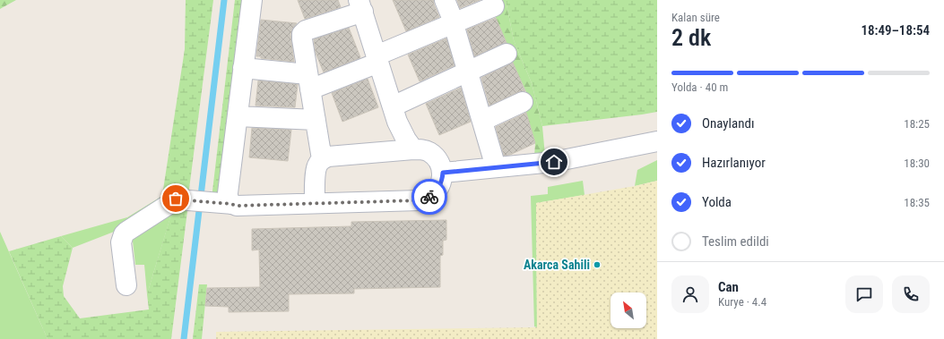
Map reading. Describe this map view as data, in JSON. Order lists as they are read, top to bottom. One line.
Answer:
{"places":["Akarca Sahili"],"north":"top left","page":{"heading":["2 dk","Kalan süre","18:49–18:54"],"panel":["Can","Kurye · 4.4"],"bar":"Yolda · 40 m","list":[["Onaylandı","18:25"],["Hazırlanıyor","18:30"],["Yolda","18:35"],"Teslim edildi"]}}
